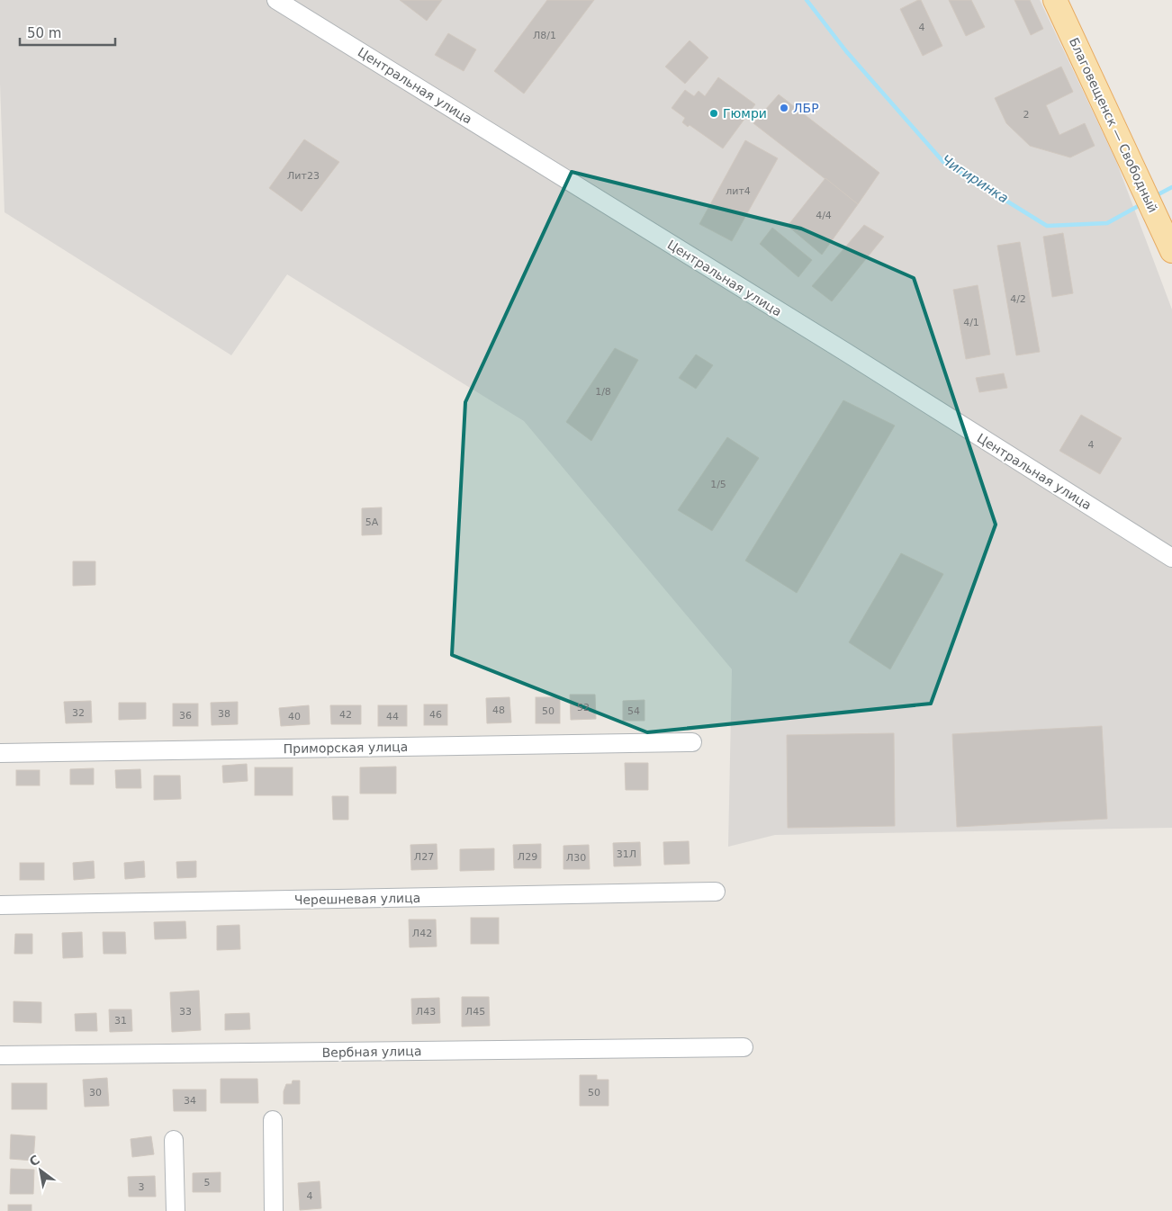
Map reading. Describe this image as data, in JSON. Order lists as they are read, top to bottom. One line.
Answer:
{"streets":{"main road":["Благовещенск — Свободный"],"street":["Центральная улица","Приморская улица","Черешневая улица","Вербная улица"]},"water":["Чигиринка"],"places":["ЛБР","Гюмри"],"house_numbers":["4","Л8/1","2","Лит23","лит4","4/4","4/2","4/1","1/8","4","1/5","5А","52","48","50","54","32","38","42","46","36","40","44","31Л","Л27","Л29","Л30","Л42","33","Л43","Л45","31","30","50","34","5","3","4"],"scale_bar":"50 m","north":"top left"}
